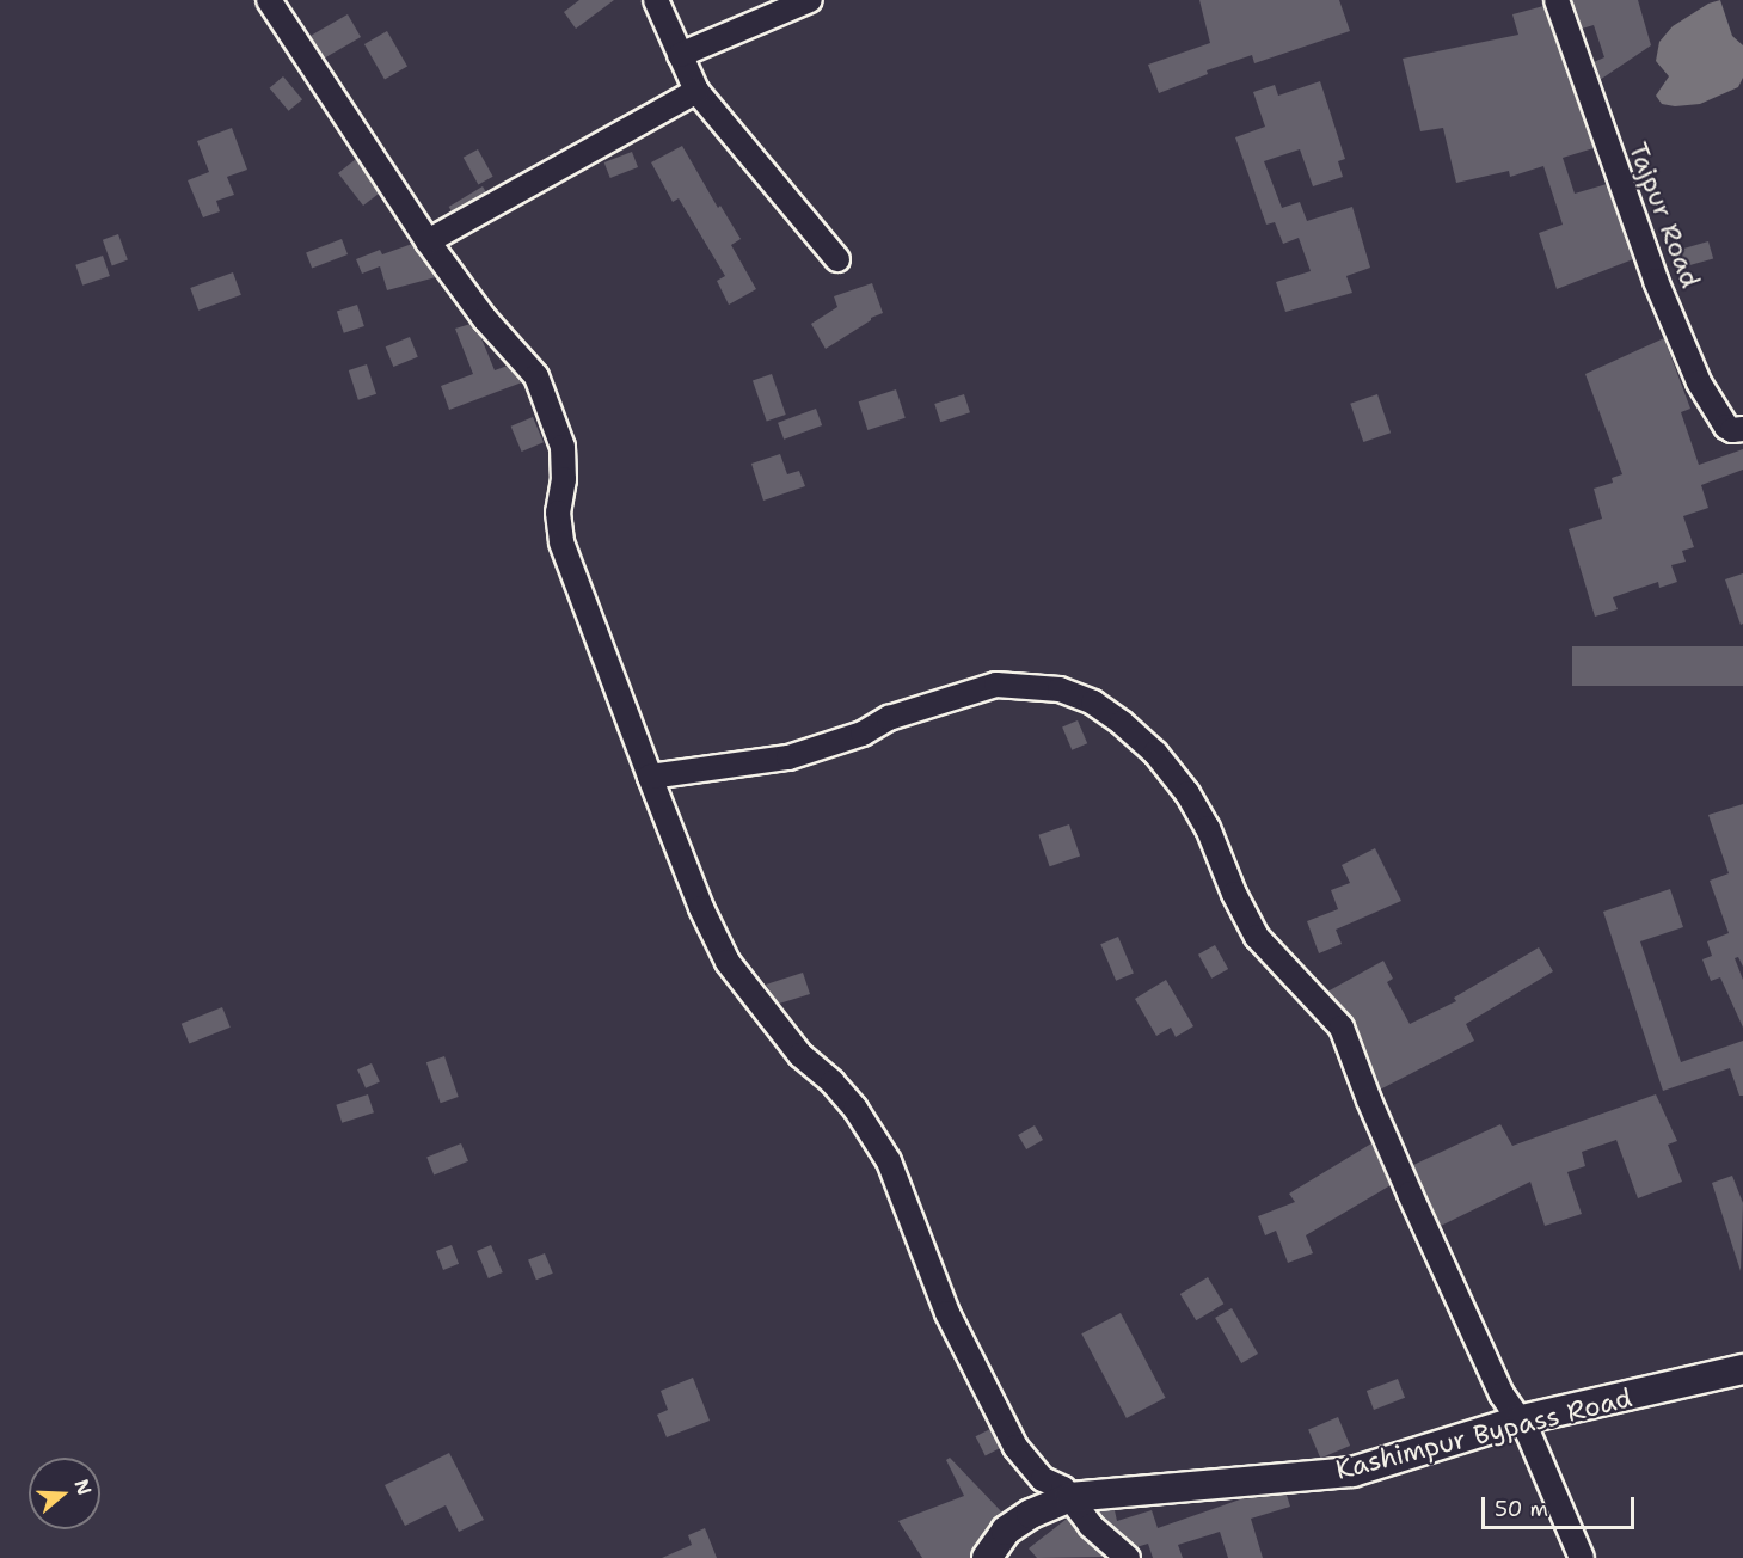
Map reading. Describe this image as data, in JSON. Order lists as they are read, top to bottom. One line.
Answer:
{"streets":{"main road":["Kashimpur Bypass Road"],"street":["Tajpur Road"]},"scale_bar":"50 m","north":"right"}
